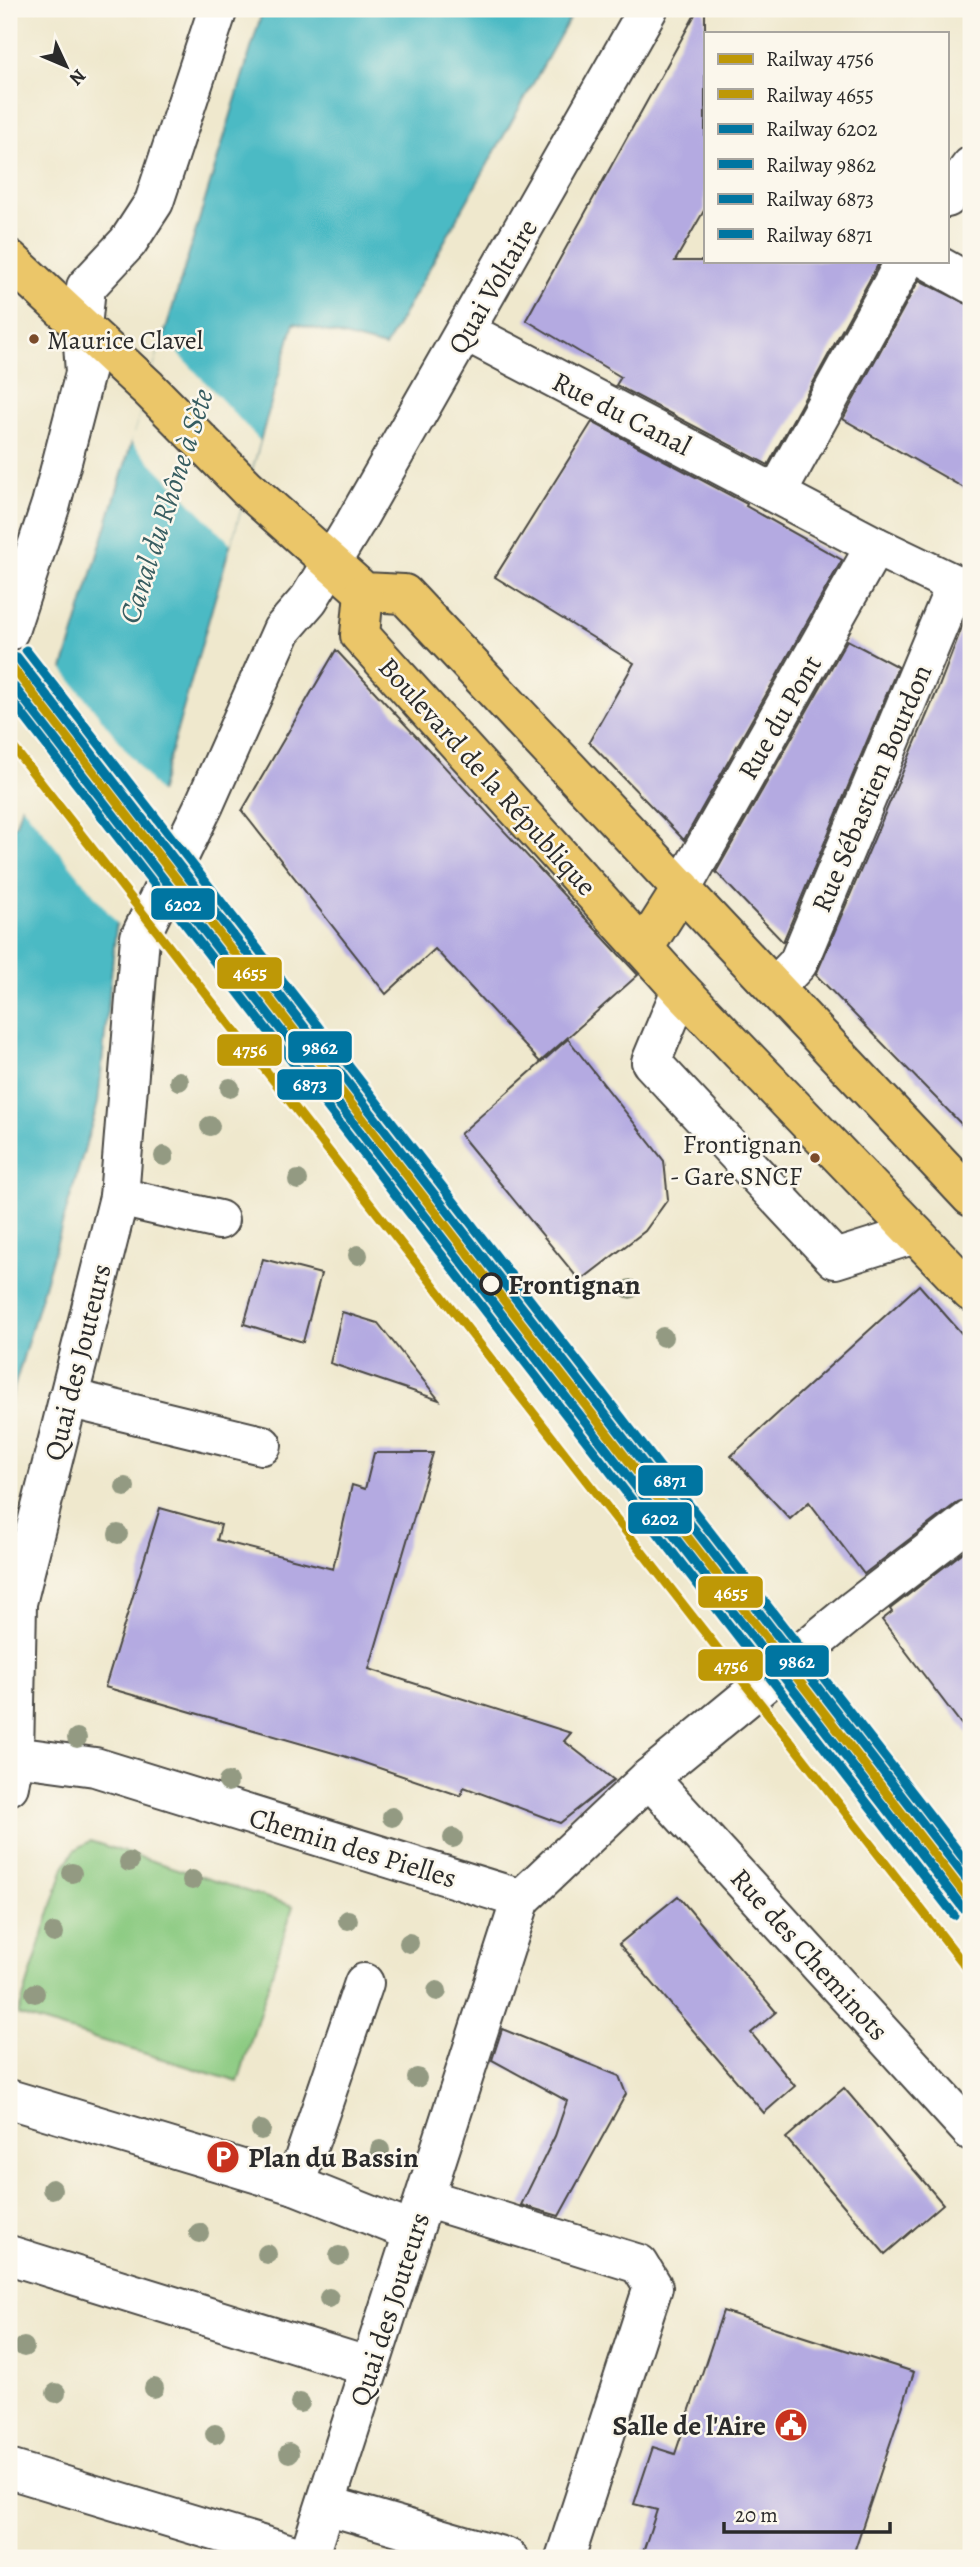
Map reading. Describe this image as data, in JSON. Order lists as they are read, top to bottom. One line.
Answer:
{"streets":{"main road":["Boulevard de la République"],"street":["Quai Voltaire","Rue du Canal","Rue du Pont","Rue Sébastien Bourdon","Quai des Jouteurs","Chemin des Pielles","Rue des Cheminots"]},"crossings":[["Quai Voltaire","Rue du Canal"],["Quai Voltaire","Quai des Jouteurs"],["Rue du Canal","Rue du Pont"],["Rue du Canal","Rue Sébastien Bourdon"],["Quai des Jouteurs","Chemin des Pielles"]],"water":["Canal du Rhône à Sète"],"places":{"other":["Maurice Clavel","Frontignan - Gare SNCF","Frontignan"],"parking":["Plan du Bassin"],"public building":["Salle de l'Aire"]},"lines":["rail line 6871","rail line 9862","rail line 4655","rail line 6202","rail line 6873","rail line 4756"],"legend":["Railway 4756","Railway 4655","Railway 6202","Railway 9862","Railway 6873","Railway 6871"],"scale_bar":"20 m","north":"bottom right"}
